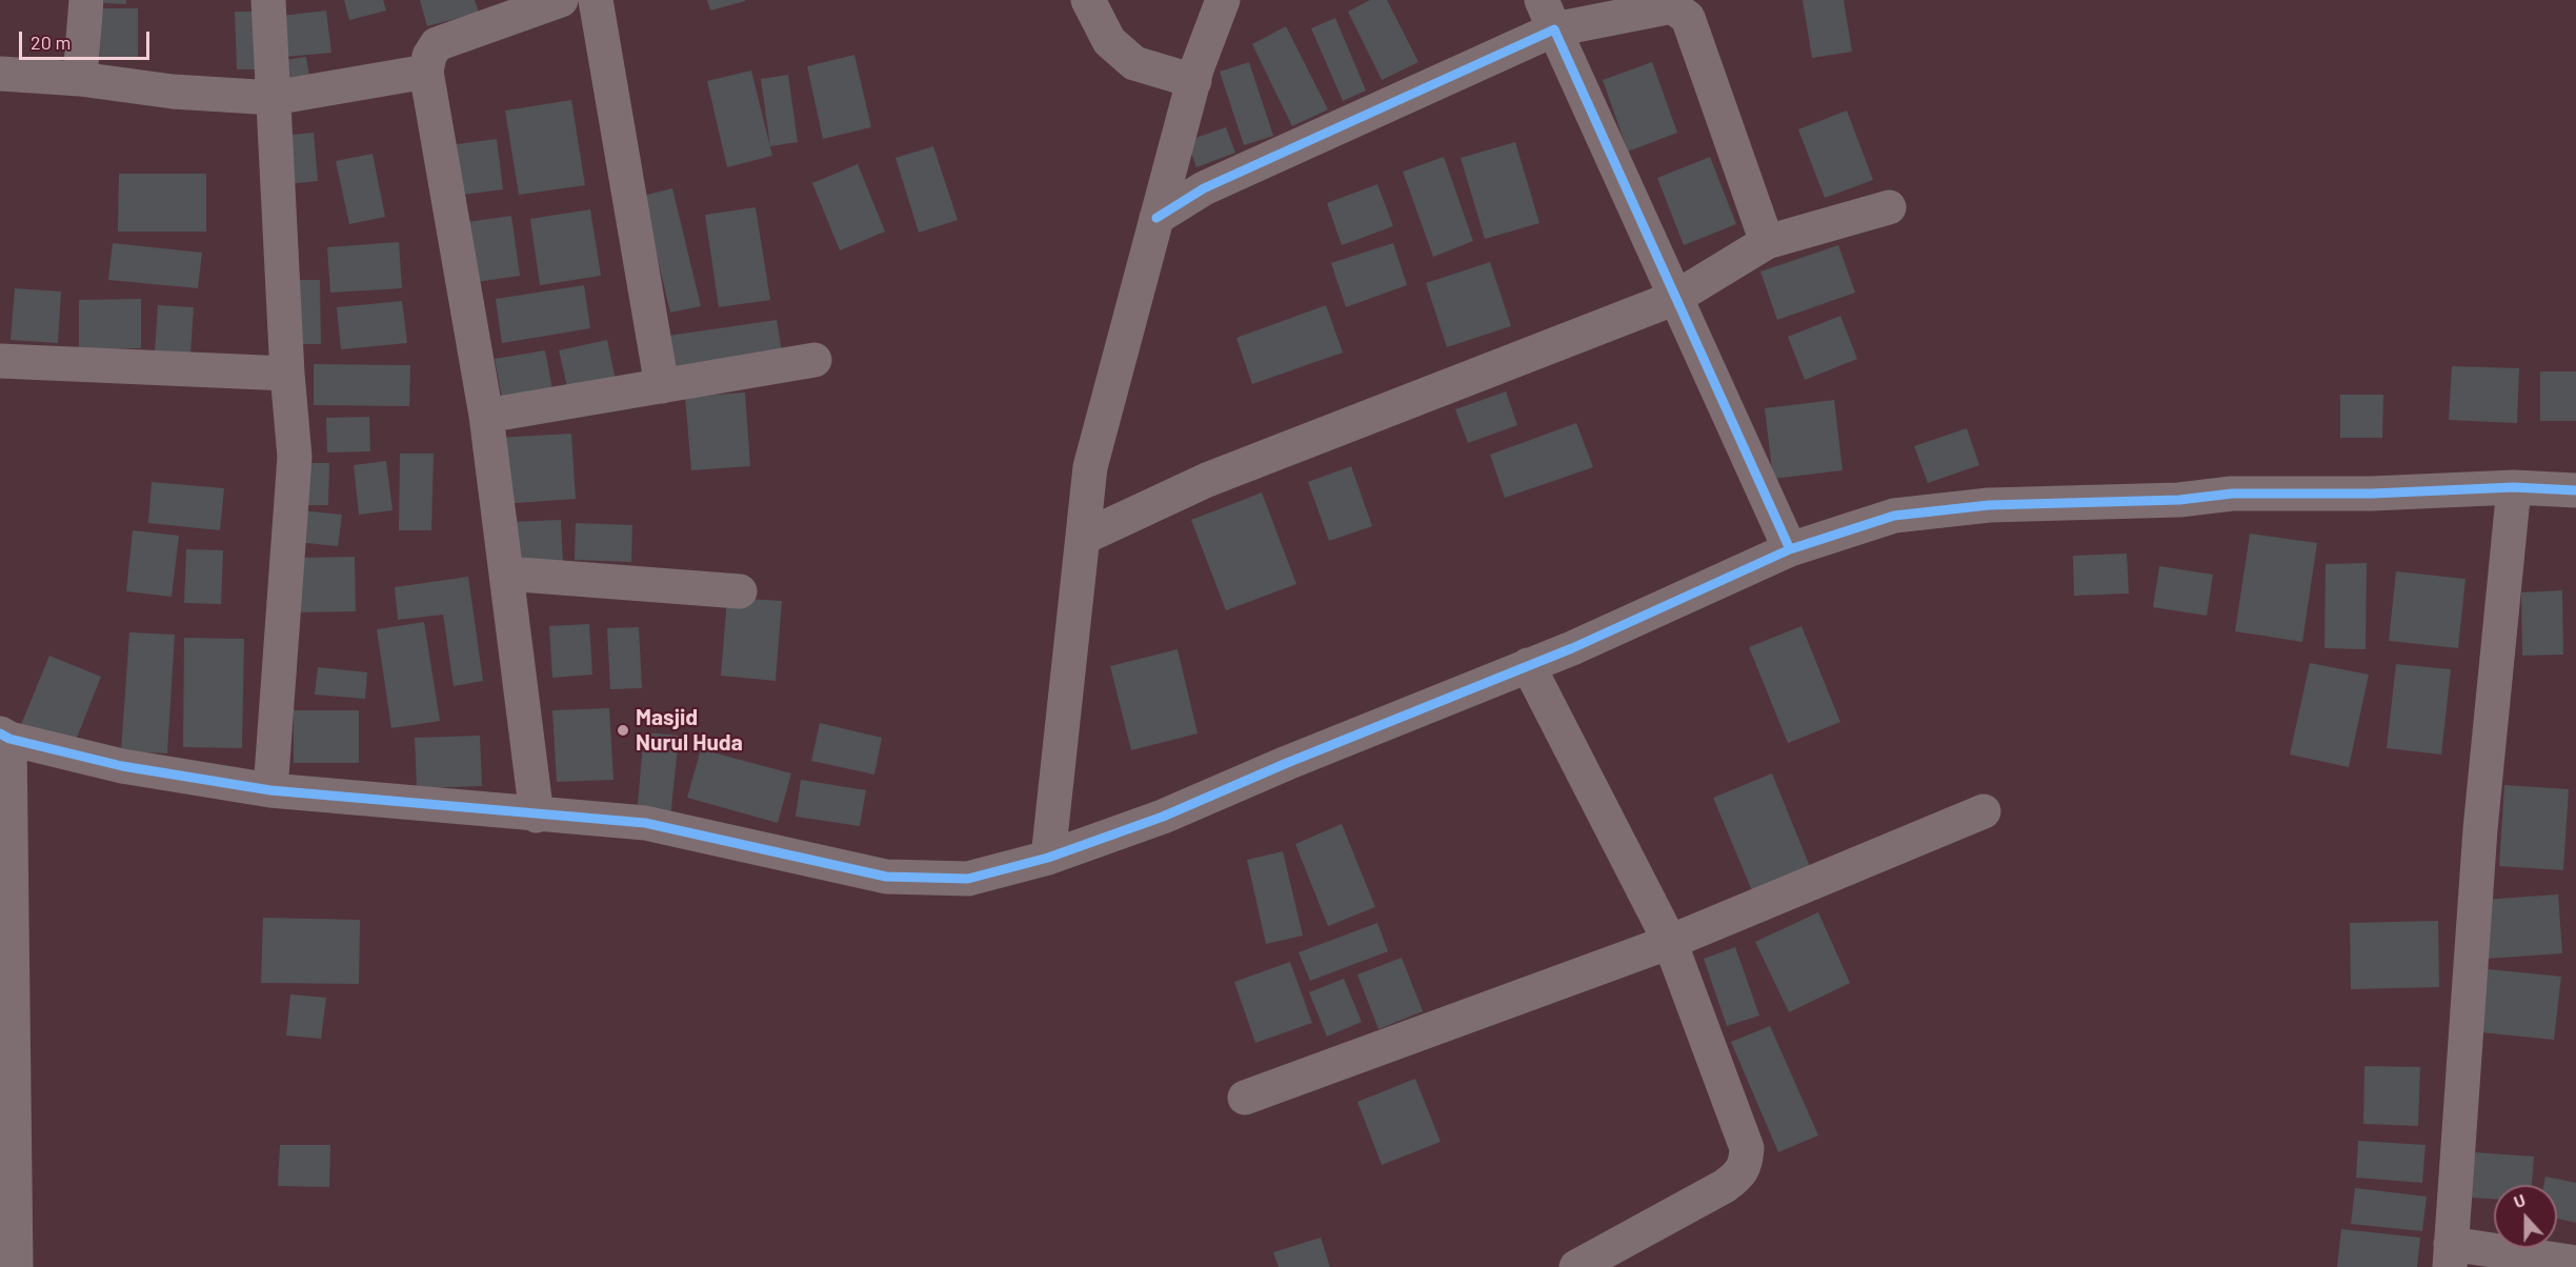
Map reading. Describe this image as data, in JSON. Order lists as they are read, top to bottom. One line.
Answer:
{"places":["Masjid Nurul Huda"],"scale_bar":"20 m","north":"top"}
